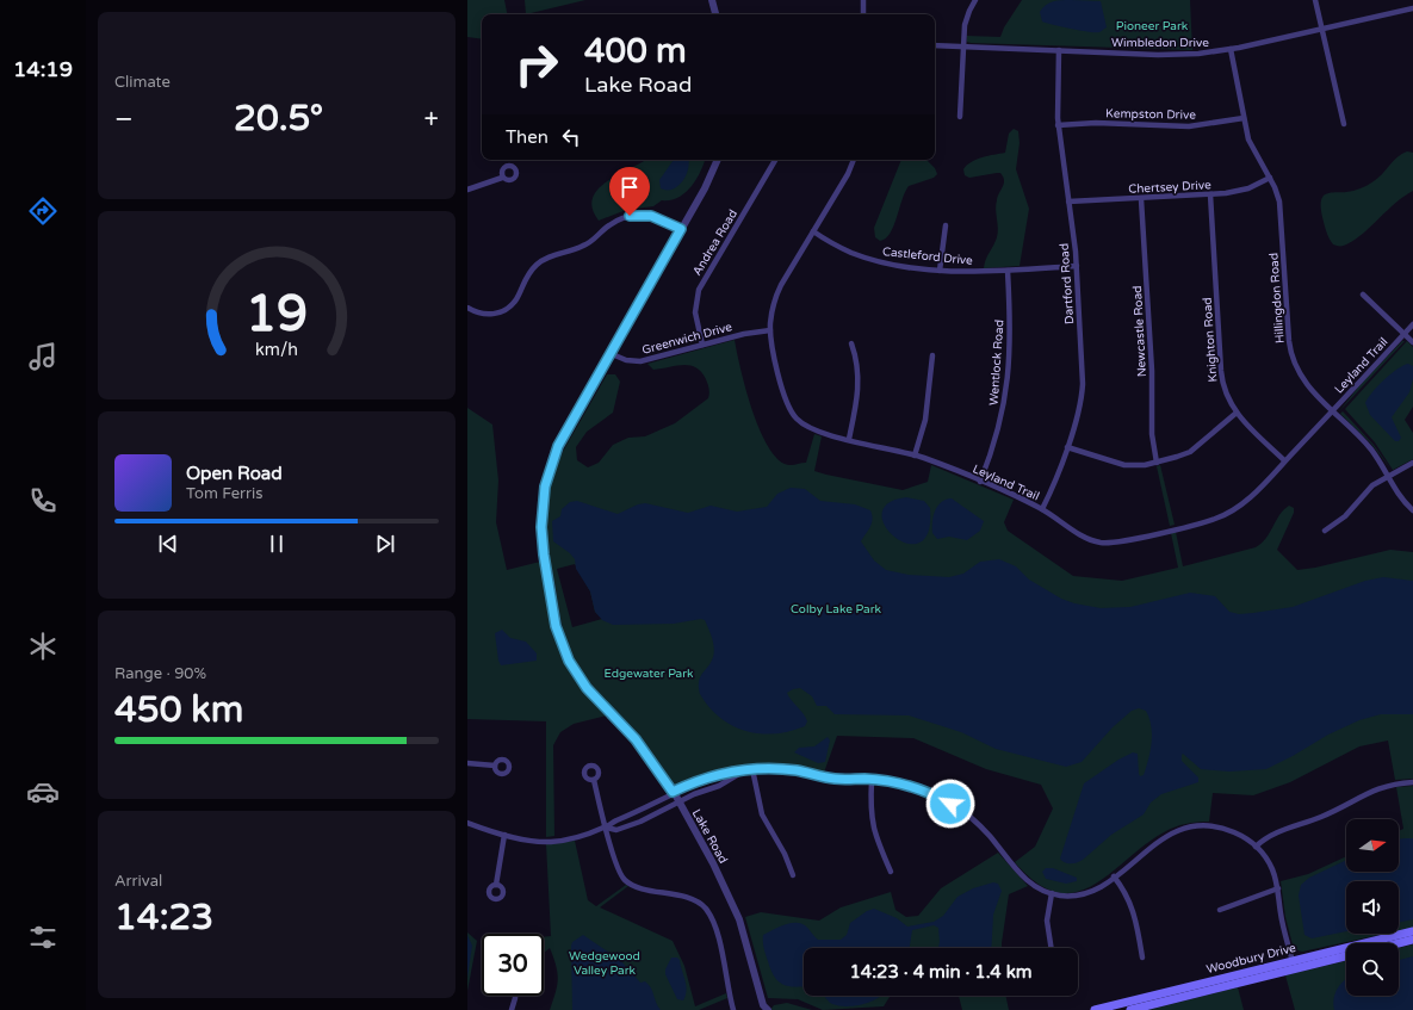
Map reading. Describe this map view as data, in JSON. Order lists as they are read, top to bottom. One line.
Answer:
{"streets":{"main road":["Woodbury Drive"],"street":["Wimbledon Drive","Kempston Drive","Chertsey Drive","Andrea Road","Castleford Drive","Dartford Road","Hillingdon Road","Newcastle Road","Greenwich Drive","Knighton Road","Wentlock Road","Leyland Trail","Lake Road"]},"crossings":[["Wimbledon Drive","Dartford Road"],["Wimbledon Drive","Hillingdon Road"],["Kempston Drive","Dartford Road"],["Kempston Drive","Hillingdon Road"],["Chertsey Drive","Dartford Road"],["Chertsey Drive","Hillingdon Road"],["Chertsey Drive","Newcastle Road"],["Chertsey Drive","Knighton Road"],["Andrea Road","Greenwich Drive"],["Castleford Drive","Dartford Road"],["Castleford Drive","Wentlock Road"],["Castleford Drive","Leyland Trail"],["Dartford Road","Leyland Trail"],["Hillingdon Road","Leyland Trail"],["Greenwich Drive","Leyland Trail"],["Greenwich Drive","Lake Road"],["Knighton Road","Leyland Trail"],["Wentlock Road","Leyland Trail"]],"parks":["Pioneer Park","Colby Lake Park","Edgewater Park","Wedgewood Valley Park"],"north":"right","page":{"tabs":"14:19","tile":["Climate",["Range · 90%","450 km"],["Arrival","14:23"]],"turn":["400 m","Lake Road"],"heat":["−","20.5°","+"],"then":"Then","song":["Open Road","Tom Ferris"],"limit":"30","trip":"14:23 · 4 min · 1.4 km","gauge":["19","km/h"]}}
